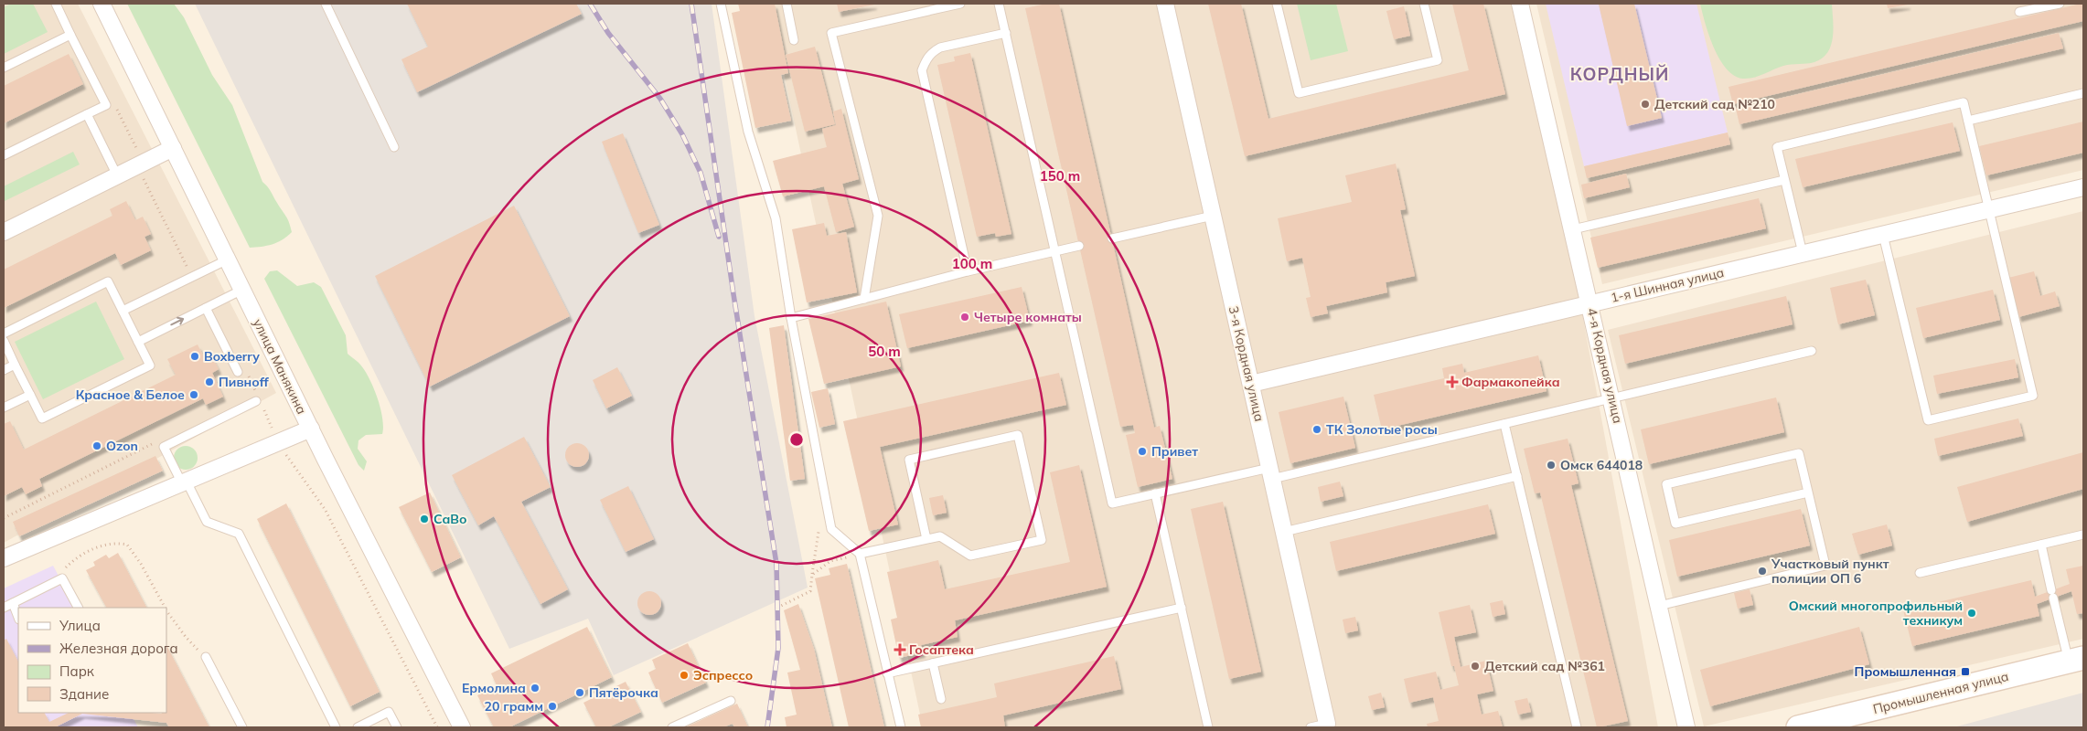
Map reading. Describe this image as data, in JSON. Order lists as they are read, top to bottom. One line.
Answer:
{"streets":{"main road":["Промышленная улица"],"street":["1-я Шинная улица","3-я Кордная улица","4-я Кордная улица","улица Манякина"]},"crossings":[["1-я Шинная улица","3-я Кордная улица"],["1-я Шинная улица","4-я Кордная улица"]],"districts":["КОРДНЫЙ"],"places":{"other":["Детский сад №210","Четыре комнаты","Boxberry","Пивноff","Красное & Белое","ТК Золотые росы","Ozon","Привет","Омск 644018","СаВо","Участковый пункт полиции ОП 6","Омский многопрофильный техникум","Детский сад №361","Эспрессо","Ермолина","Пятёрочка","20 грамм"],"health":["Фармакопейка","Госаптека"],"transit":["Промышленная"]},"legend":["Улица","Железная дорога","Парк","Здание"],"rings":["150 m","100 m","50 m"]}
